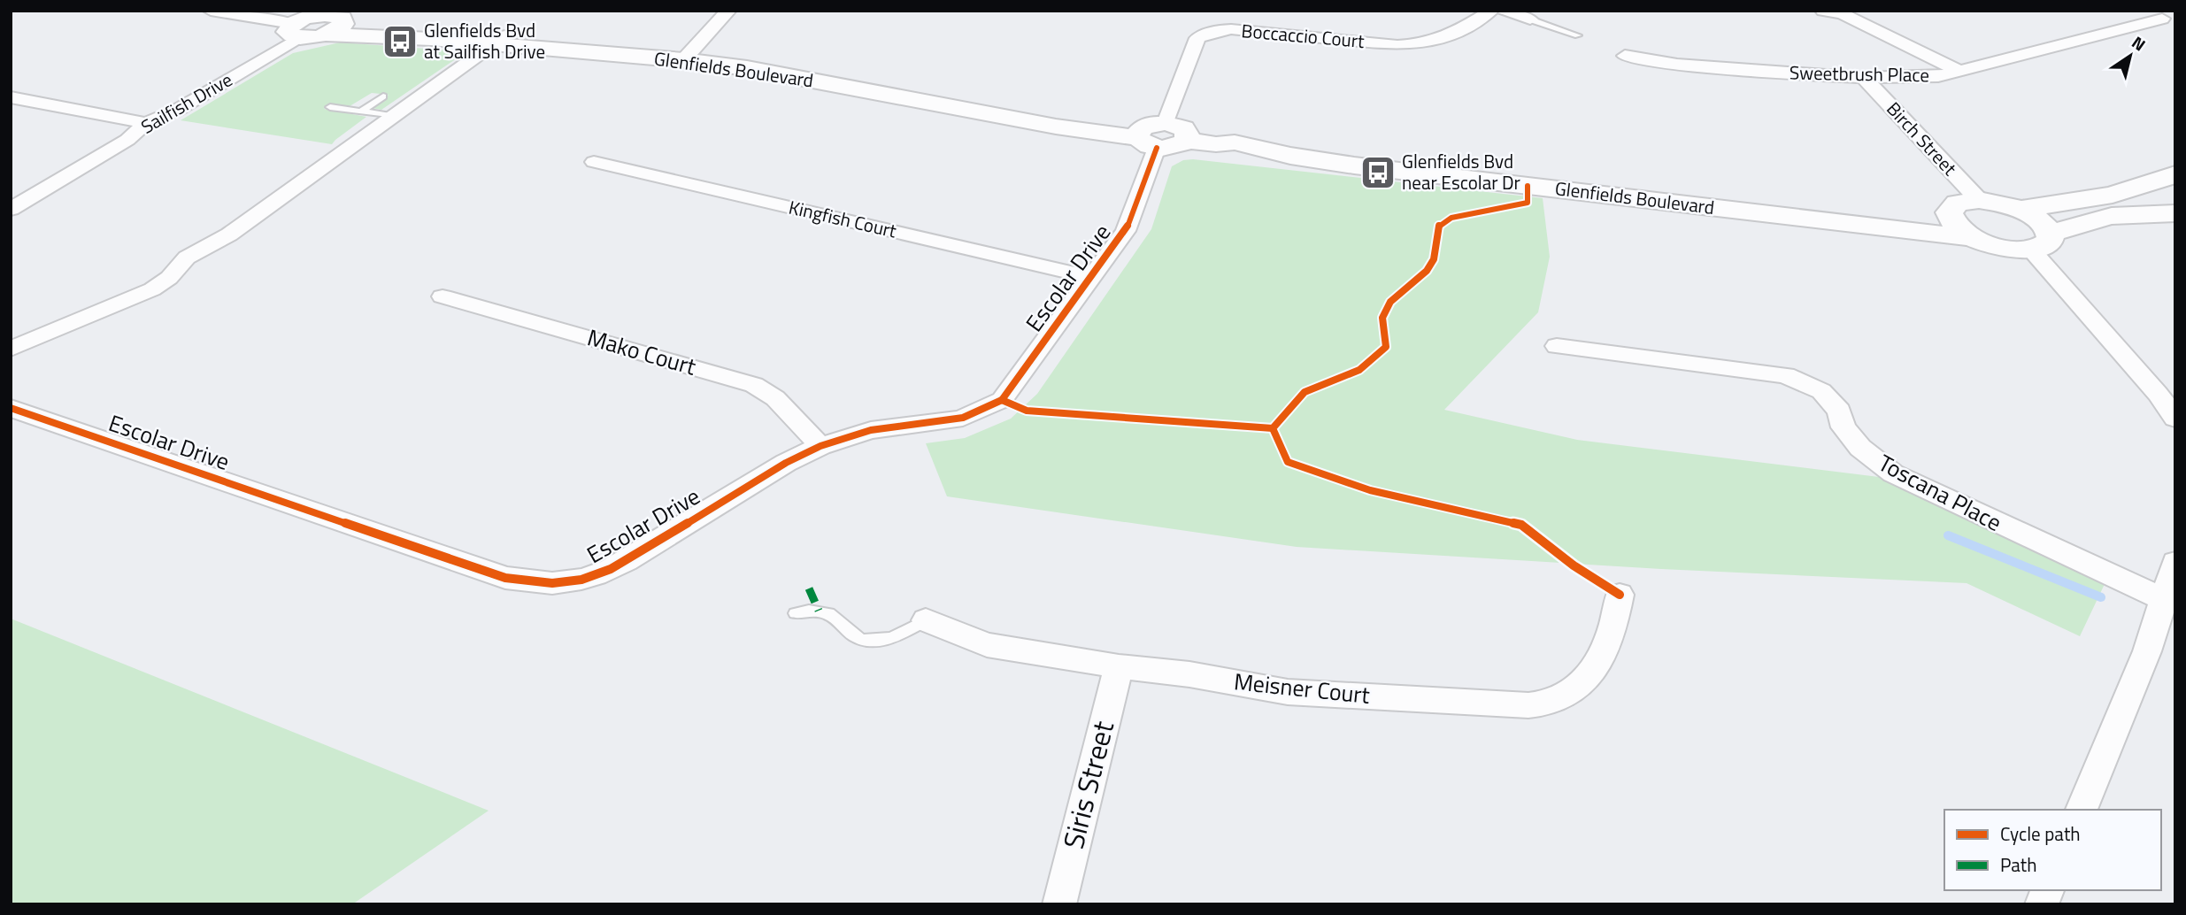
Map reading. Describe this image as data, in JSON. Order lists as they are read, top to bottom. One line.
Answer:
{"streets":{"street":["Boccaccio Court","Glenfields Boulevard","Sweetbrush Place","Sailfish Drive","Birch Street","Kingfish Court","Escolar Drive","Mako Court","Toscana Place","Meisner Court","Siris Street"]},"crossings":[["Boccaccio Court","Glenfields Boulevard"],["Boccaccio Court","Escolar Drive"],["Glenfields Boulevard","Sailfish Drive"],["Glenfields Boulevard","Escolar Drive"],["Sweetbrush Place","Birch Street"],["Kingfish Court","Escolar Drive"],["Escolar Drive","Mako Court"],["Meisner Court","Siris Street"]],"places":{"bus stop":["Glenfields Bvd at Sailfish Drive","Glenfields Bvd near Escolar Dr"]},"legend":["Cycle path","Path"],"north":"top right"}
